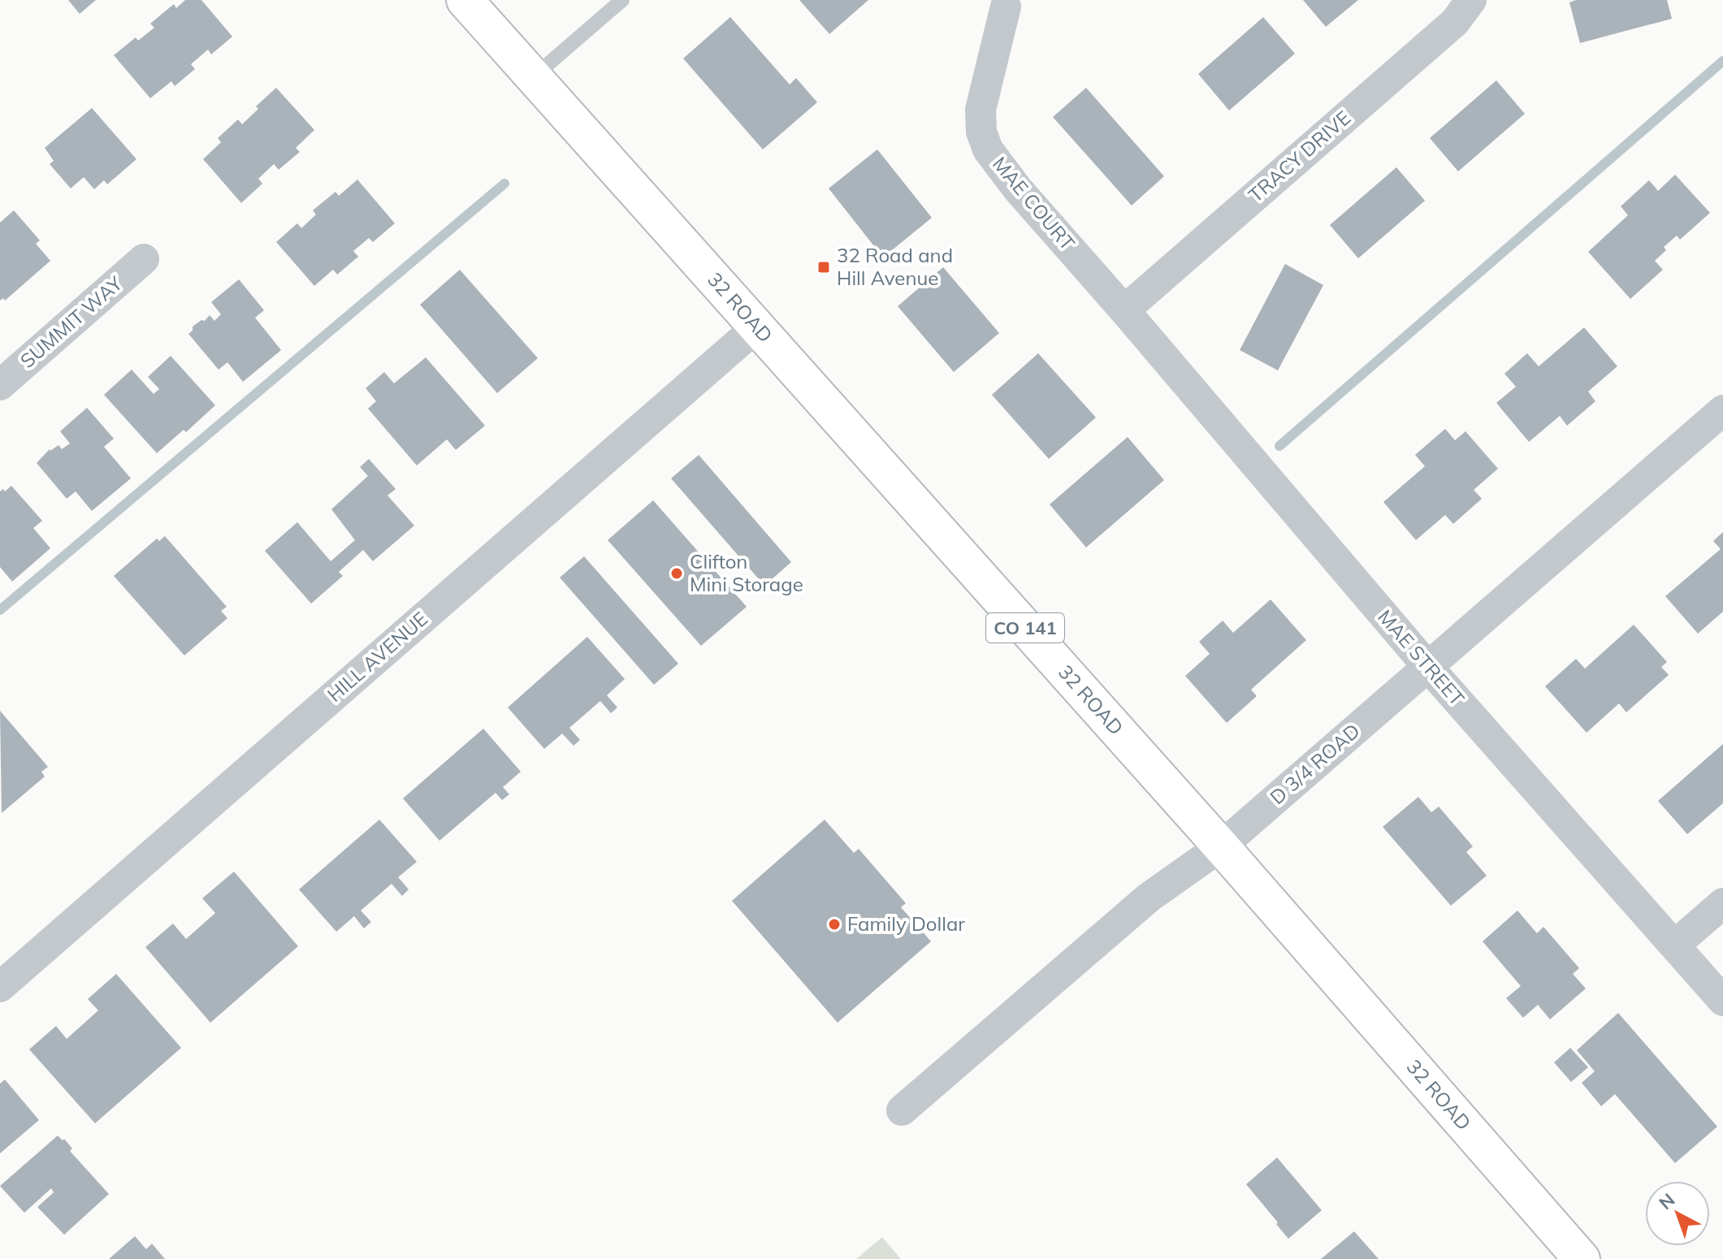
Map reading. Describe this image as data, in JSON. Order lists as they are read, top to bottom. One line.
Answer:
{"streets":{"main road":["32 ROAD","CO 141"],"street":["TRACY DRIVE","MAE COURT","SUMMIT WAY","HILL AVENUE","MAE STREET","D 3/4 ROAD"]},"crossings":[["TRACY DRIVE","MAE COURT"],["TRACY DRIVE","MAE STREET"],["MAE COURT","MAE STREET"],["32 ROAD","HILL AVENUE"],["32 ROAD","D 3/4 ROAD"],["MAE STREET","D 3/4 ROAD"]],"places":{"transit":["32 Road and Hill Avenue"],"other":["Clifton Mini Storage","Family Dollar"]},"north":"top left"}
